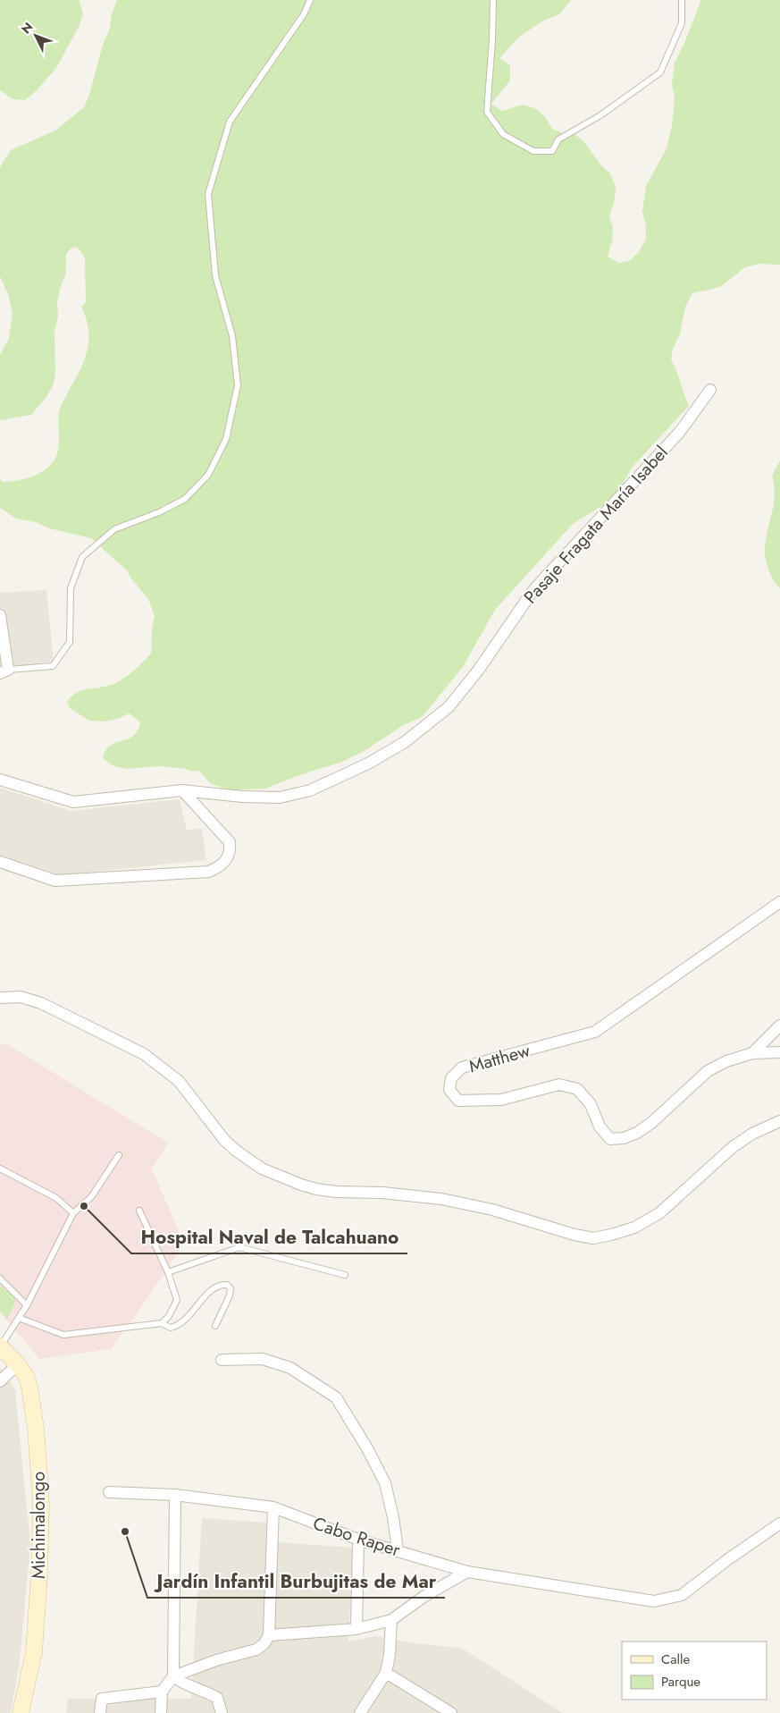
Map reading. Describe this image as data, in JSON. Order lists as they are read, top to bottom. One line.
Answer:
{"streets":{"main road":["Michimalongo"],"street":["Pasaje Fragata María Isabel","Matthew","Cabo Raper"]},"places":["Hospital Naval de Talcahuano","Jardín Infantil Burbujitas de Mar"],"legend":["Calle","Parque"],"north":"top left"}
